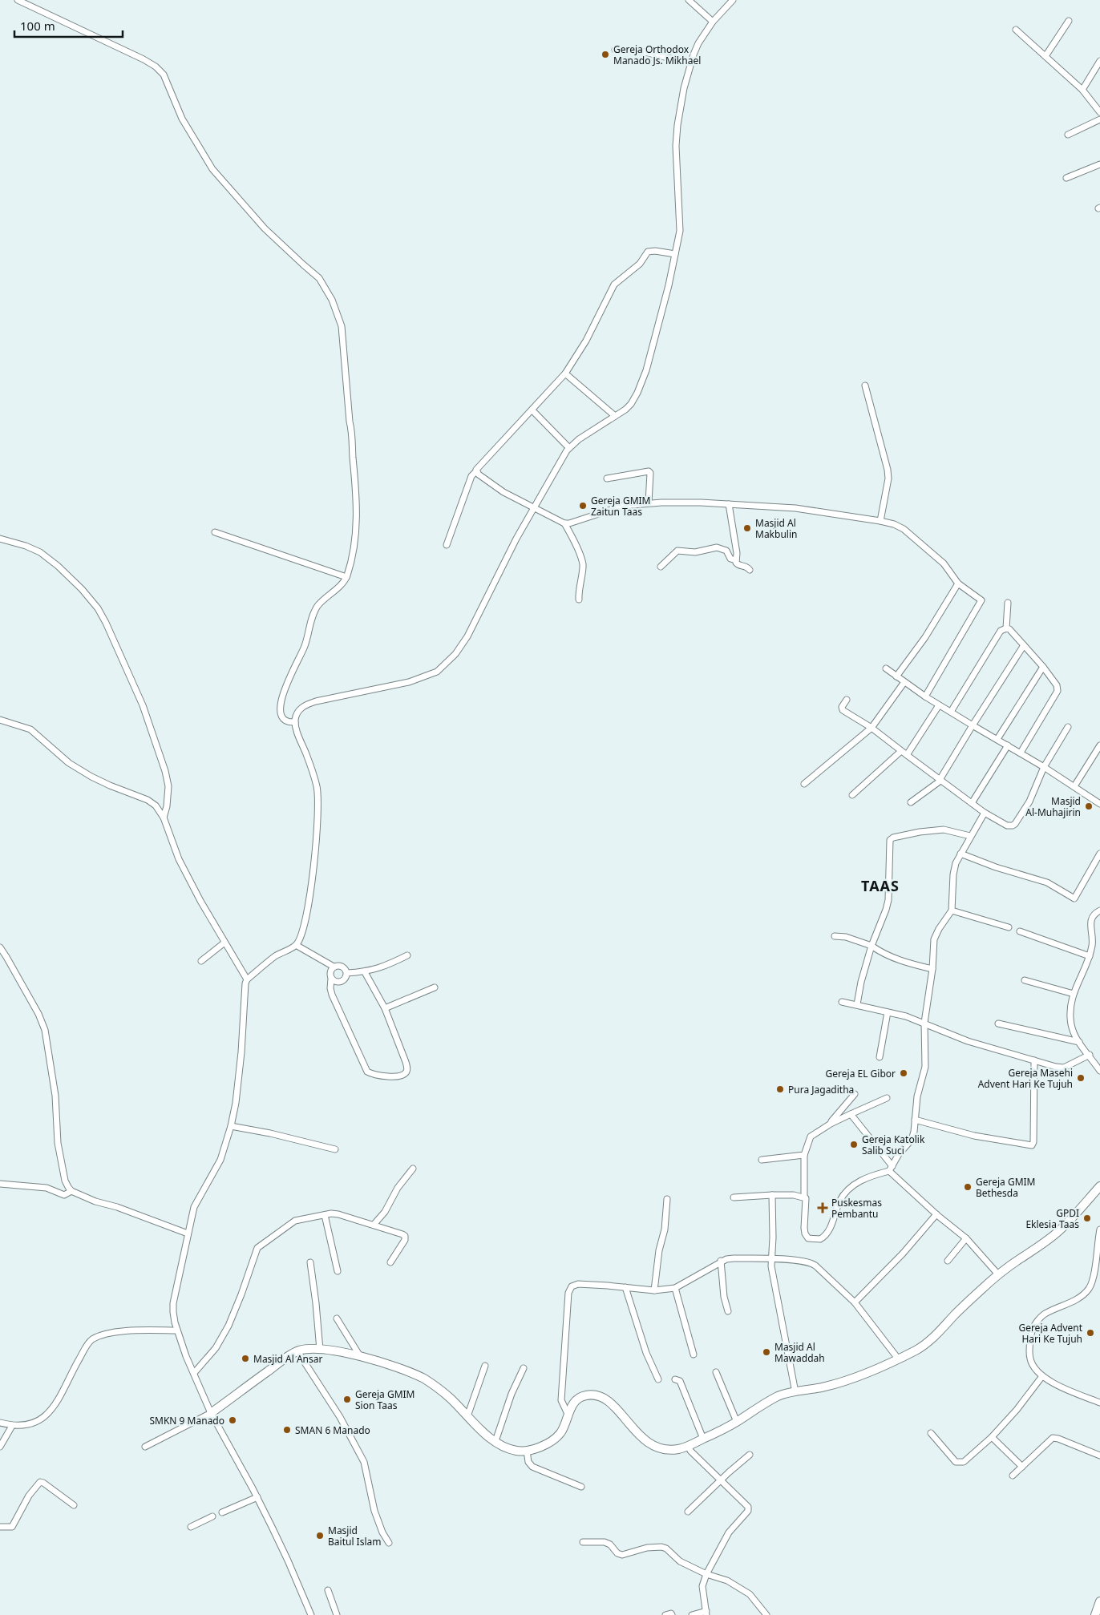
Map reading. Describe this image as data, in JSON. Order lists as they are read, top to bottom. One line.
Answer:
{"districts":["TAAS"],"places":{"other":["Gereja Orthodox Manado Js. Mikhael","Gereja GMIM Zaitun Taas","Masjid Al Makbulin","Masjid Al-Muhajirin","Gereja EL Gibor","Gereja Masehi Advent Hari Ke Tujuh","Pura Jagaditha","Gereja Katolik Salib Suci","Gereja GMIM Bethesda","GPDI Eklesia Taas","Gereja Advent Hari Ke Tujuh","Masjid Al Mawaddah","Masjid Al Ansar","Gereja GMIM Sion Taas","SMKN 9 Manado","SMAN 6 Manado","Masjid Baitul Islam"],"health":["Puskesmas Pembantu"]},"scale_bar":"100 m"}
